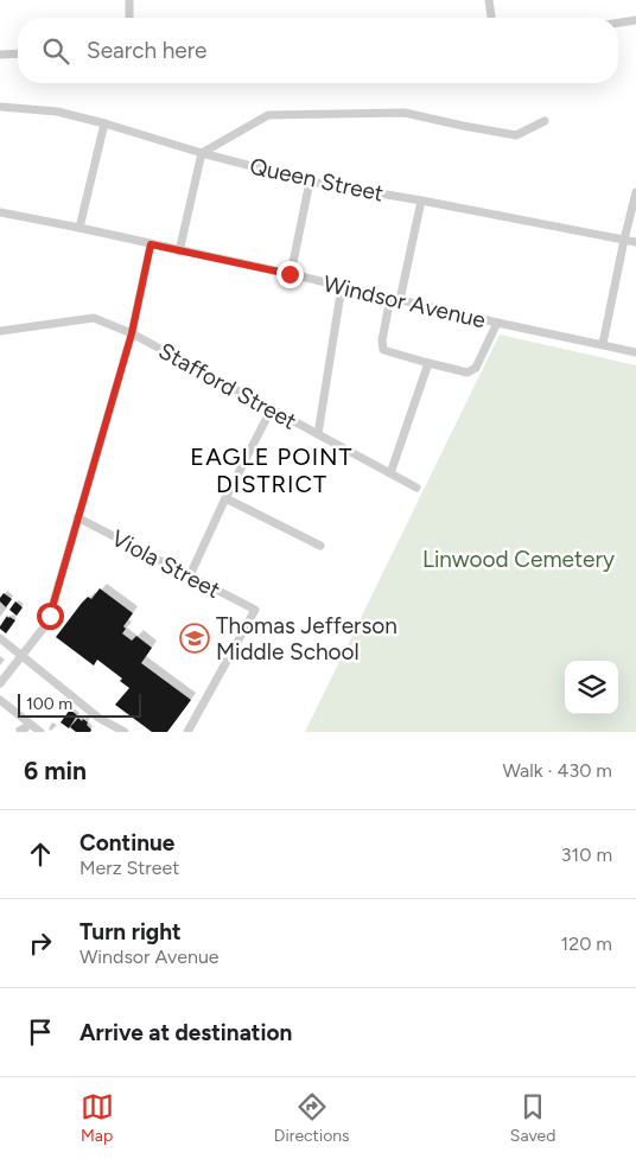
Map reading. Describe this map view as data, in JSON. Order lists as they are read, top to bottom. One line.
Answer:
{"streets":{"street":["Queen Street","Windsor Avenue","Stafford Street","Viola Street"]},"districts":["EAGLE POINT DISTRICT"],"parks":["Linwood Cemetery"],"places":{"school or university":["Thomas Jefferson Middle School"]},"scale_bar":"100 m","page":{"search":"Search here","scale":"100 m","heading":["6 min","Walk · 430 m"],"list":[["Continue","Merz Street","310 m"],["Turn right","Windsor Avenue","120 m"],"Arrive at destination"],"nav":["Map","Directions","Saved"]}}
